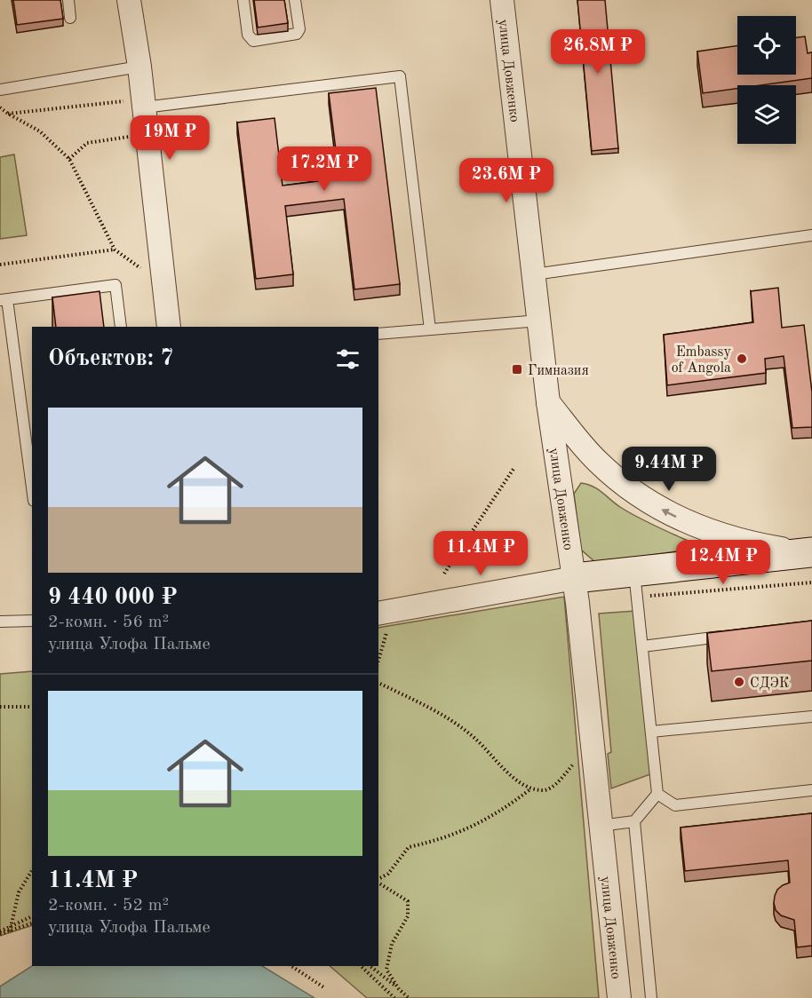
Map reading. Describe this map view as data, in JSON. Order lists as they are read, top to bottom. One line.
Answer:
{"streets":{"street":["улица Довженко"]},"places":{"other":["Embassy of Angola","СДЭК"],"transit":["Гимназия"]},"page":{"price":["26.8M ₽","19M ₽","17.2M ₽","23.6M ₽","9.44M ₽","11.4M ₽","12.4M ₽"],"heading":"Объектов: 7","list":[{"name":"9 440 000 ₽","note":"2-комн. · 56 m² · улица Улофа Пальме"},{"name":"11.4M ₽","note":"2-комн. · 52 m² · улица Улофа Пальме"}]}}
